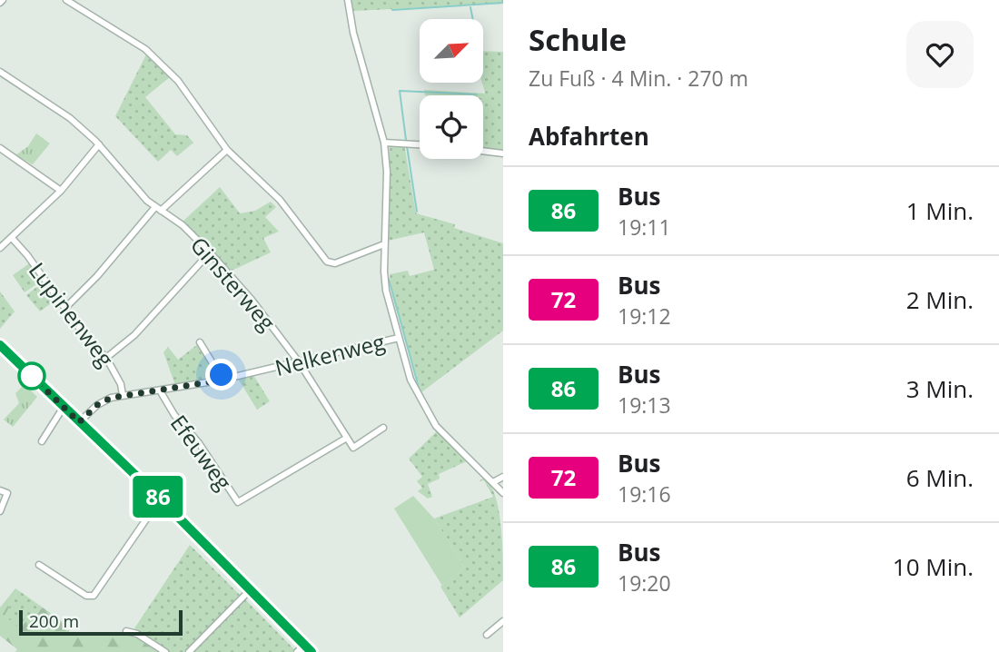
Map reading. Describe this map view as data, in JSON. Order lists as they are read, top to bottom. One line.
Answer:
{"streets":{"street":["Ginsterweg","Lupinenweg","Nelkenweg","Efeuweg"]},"crossings":[["Ginsterweg","Nelkenweg"],["Lupinenweg","Nelkenweg"],["Nelkenweg","Efeuweg"]],"lines":["bus line 86"],"scale_bar":"200 m","north":"top right","page":{"on_map":"86","heading":[["Schule","Zu Fuß · 4 Min. · 270 m"],"Abfahrten"],"list":[{"mark":"86","name":"Bus","note":"19:11","value":"1 Min."},{"mark":"72","name":"Bus","note":"19:12","value":"2 Min."},{"mark":"86","name":"Bus","note":"19:13","value":"3 Min."},{"mark":"72","name":"Bus","note":"19:16","value":"6 Min."},{"mark":"86","name":"Bus","note":"19:20","value":"10 Min."}],"scale":"200 m"}}
